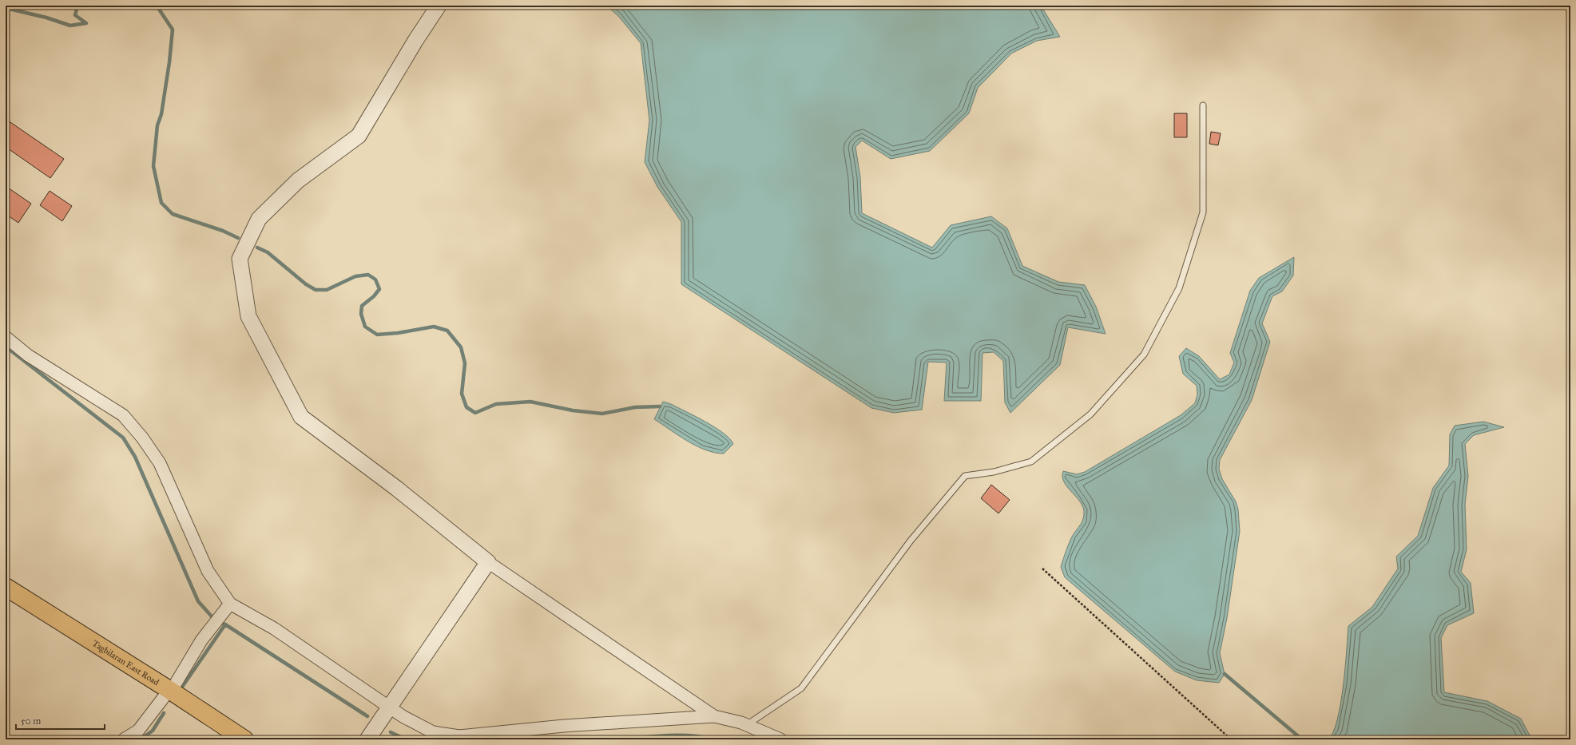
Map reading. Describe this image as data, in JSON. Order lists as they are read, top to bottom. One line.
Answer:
{"streets":{"main road":["Tagbilaran East Road"]},"scale_bar":"50 m"}
